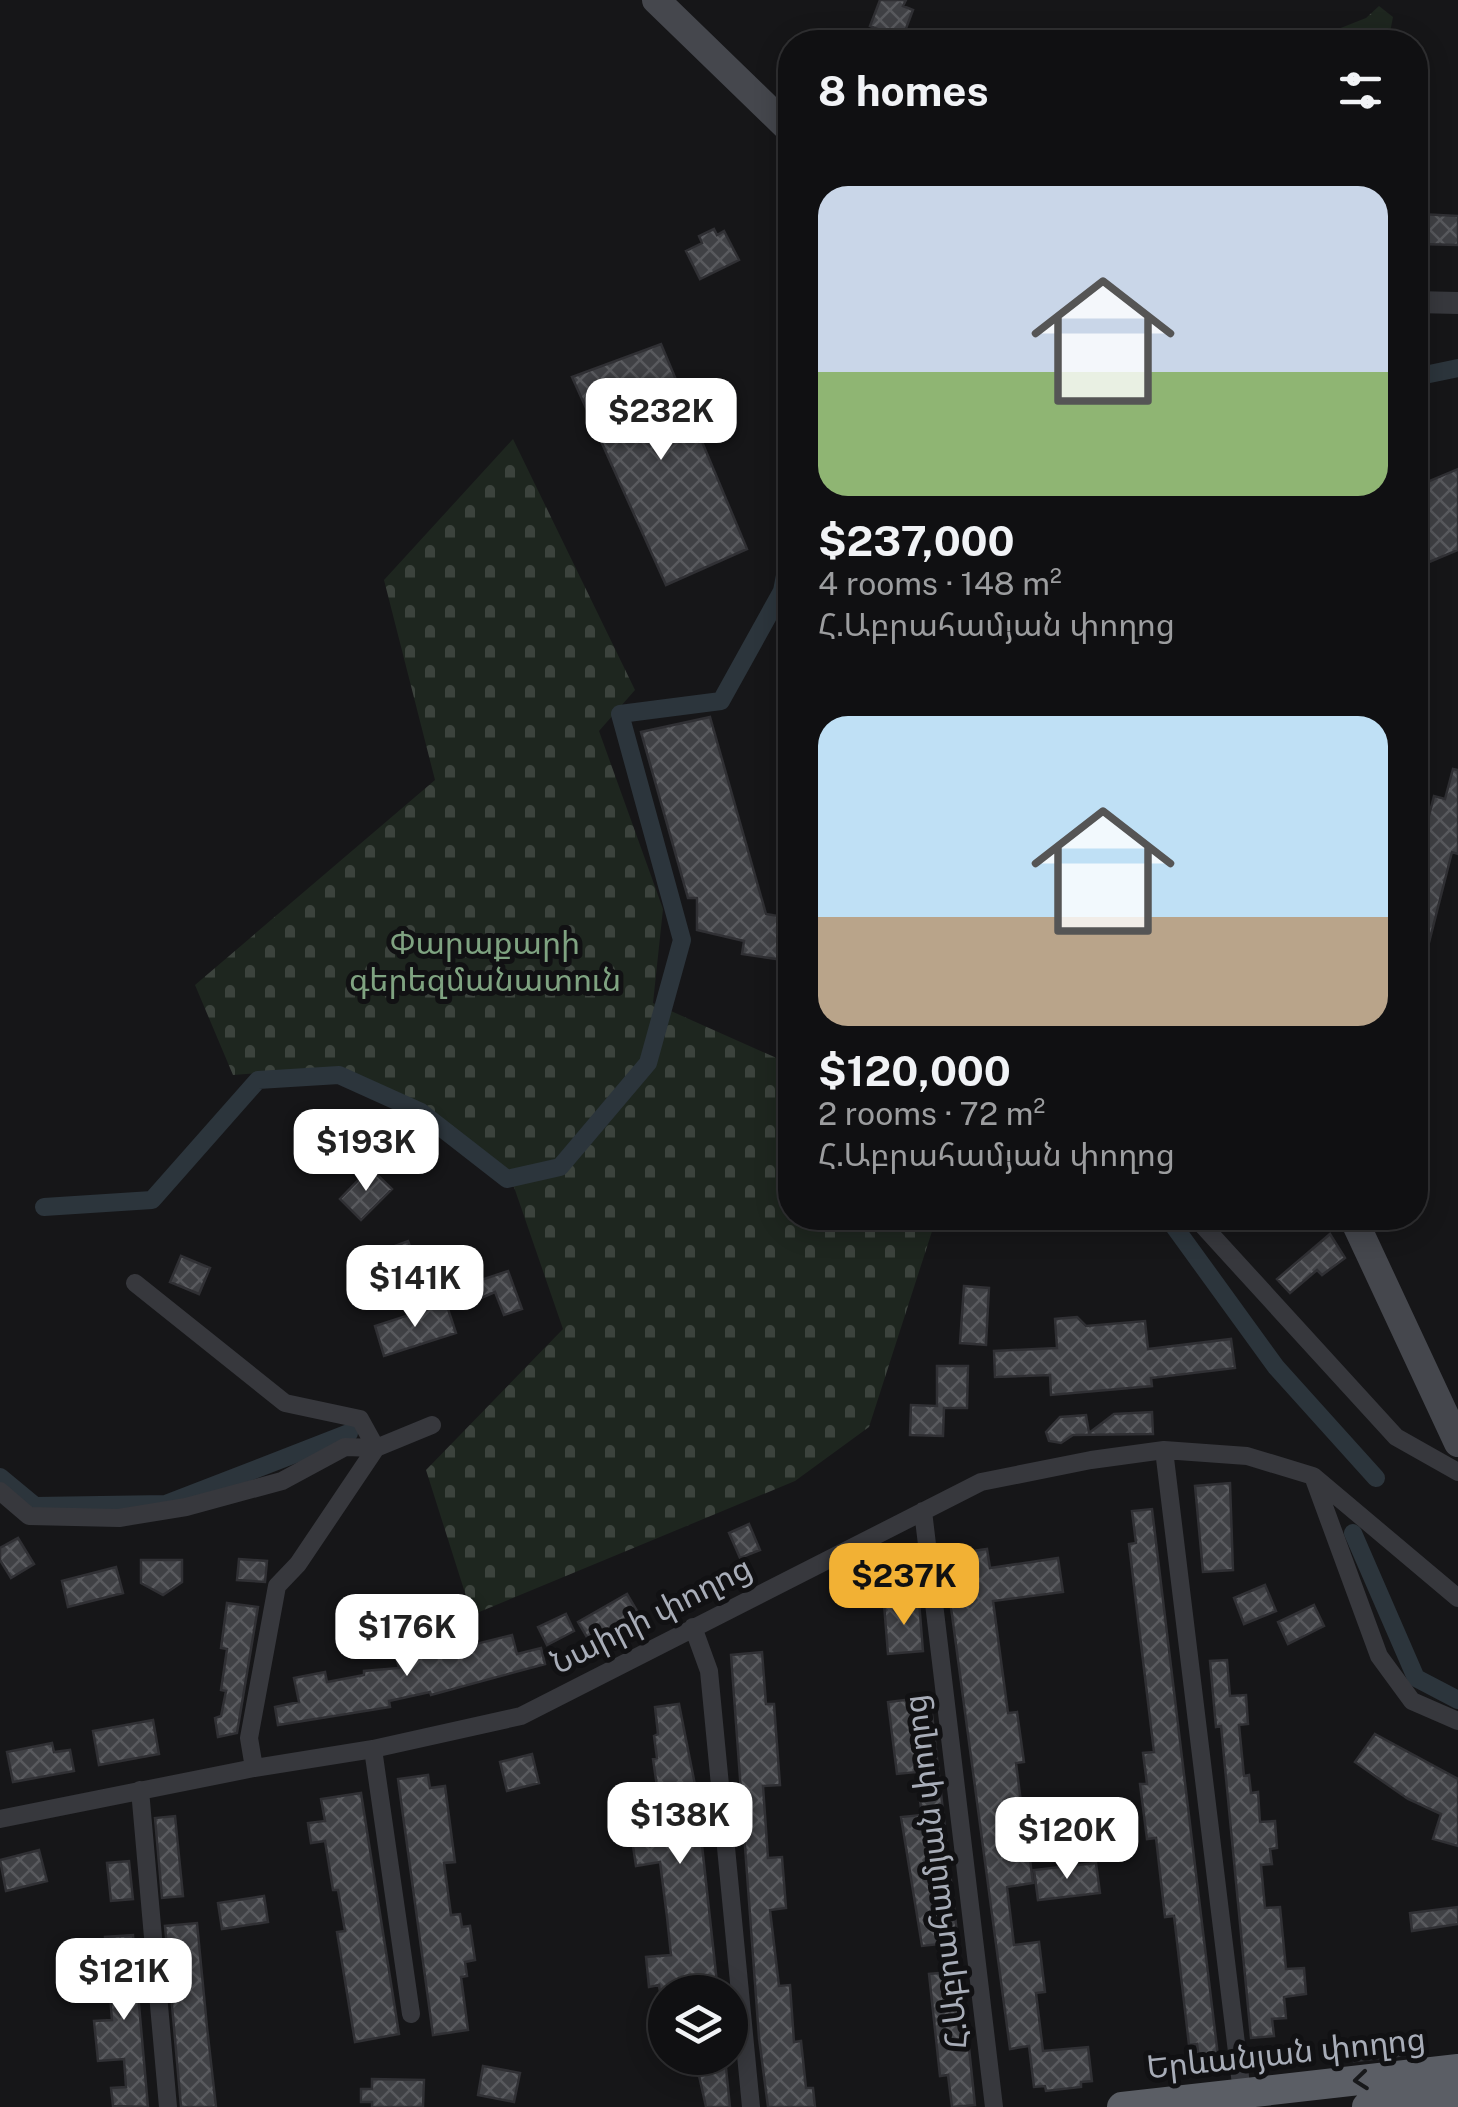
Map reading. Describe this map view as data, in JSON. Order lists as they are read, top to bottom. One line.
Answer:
{"streets":{"highway":["Երևանյան փողոց"],"street":["Նաիրի փողոց","Հ.Աբրահամյան փողոց"]},"crossings":[["Նաիրի փողոց","Հ.Աբրահամյան փողոց"]],"parks":["Փարաքարի գերեզմանատուն"],"page":{"heading":"8 homes","list":[{"name":"$237,000","note":"4 rooms · 148 m² · Հ.Աբրահամյան փողոց"},{"name":"$120,000","note":"2 rooms · 72 m² · Հ.Աբրահամյան փողոց"}],"price":["$232K","$193K","$141K","$237K","$176K","$138K","$120K","$121K"]}}
